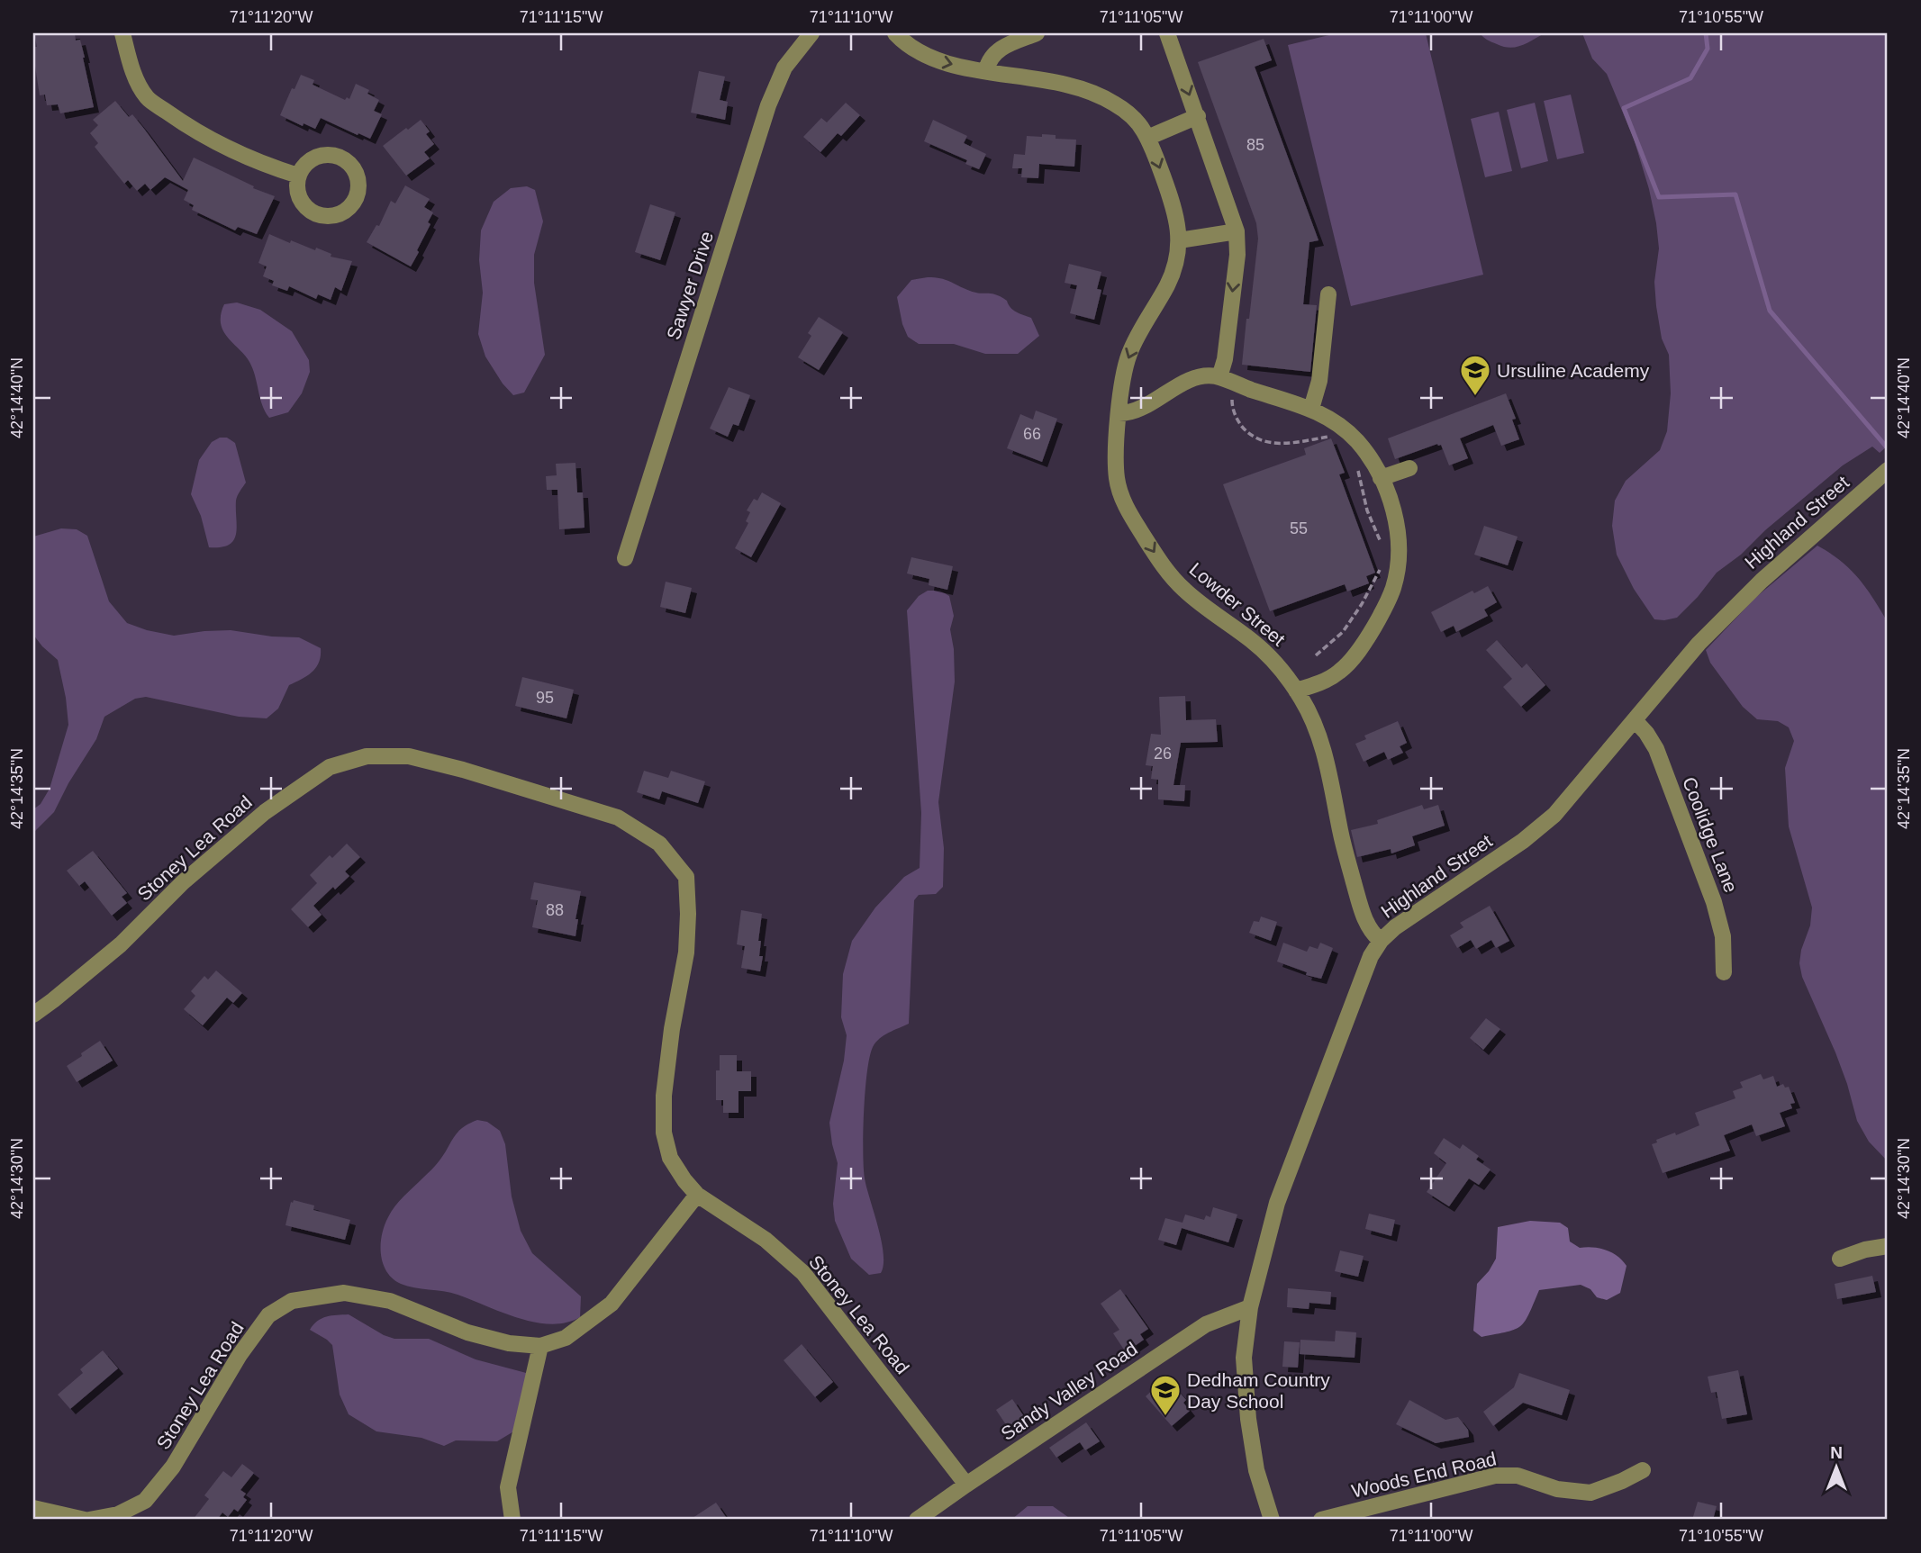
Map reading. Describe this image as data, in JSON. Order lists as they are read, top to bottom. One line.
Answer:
{"streets":{"street":["Sawyer Drive","Highland Street","Lowder Street","Coolidge Lane","Stoney Lea Road","Sandy Valley Road","Woods End Road"]},"crossings":[["Highland Street","Lowder Street"],["Highland Street","Coolidge Lane"],["Highland Street","Sandy Valley Road"],["Stoney Lea Road","Sandy Valley Road"]],"one_way":["Lowder Street"],"places":{"school or university":["Ursuline Academy","Dedham Country Day School"]},"house_numbers":["85","66","55","95","26","88"],"north":"top","coordinates":["71°11'20\"W","71°11'15\"W","71°11'10\"W","71°11'05\"W","71°11'00\"W","71°10'55\"W","42°14'40\"N","42°14'35\"N","42°14'30\"N"]}
